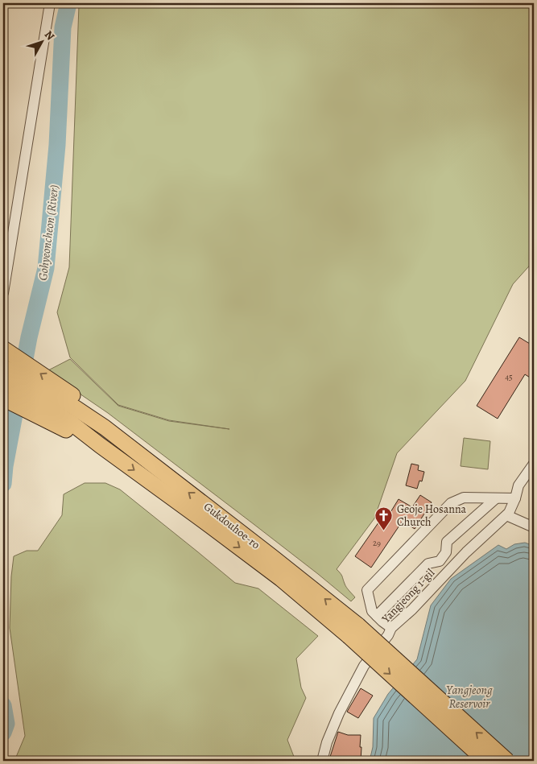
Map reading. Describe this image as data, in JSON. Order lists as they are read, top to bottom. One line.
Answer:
{"streets":{"highway":["Gukdouhoe-ro"],"street":["Yangjeong 1-gil"]},"water":["Gohyeoncheon (River)","Yangjeong Reservoir"],"places":{"church":["Geoje Hosanna Church"]},"house_numbers":["45","29"],"north":"top right"}
